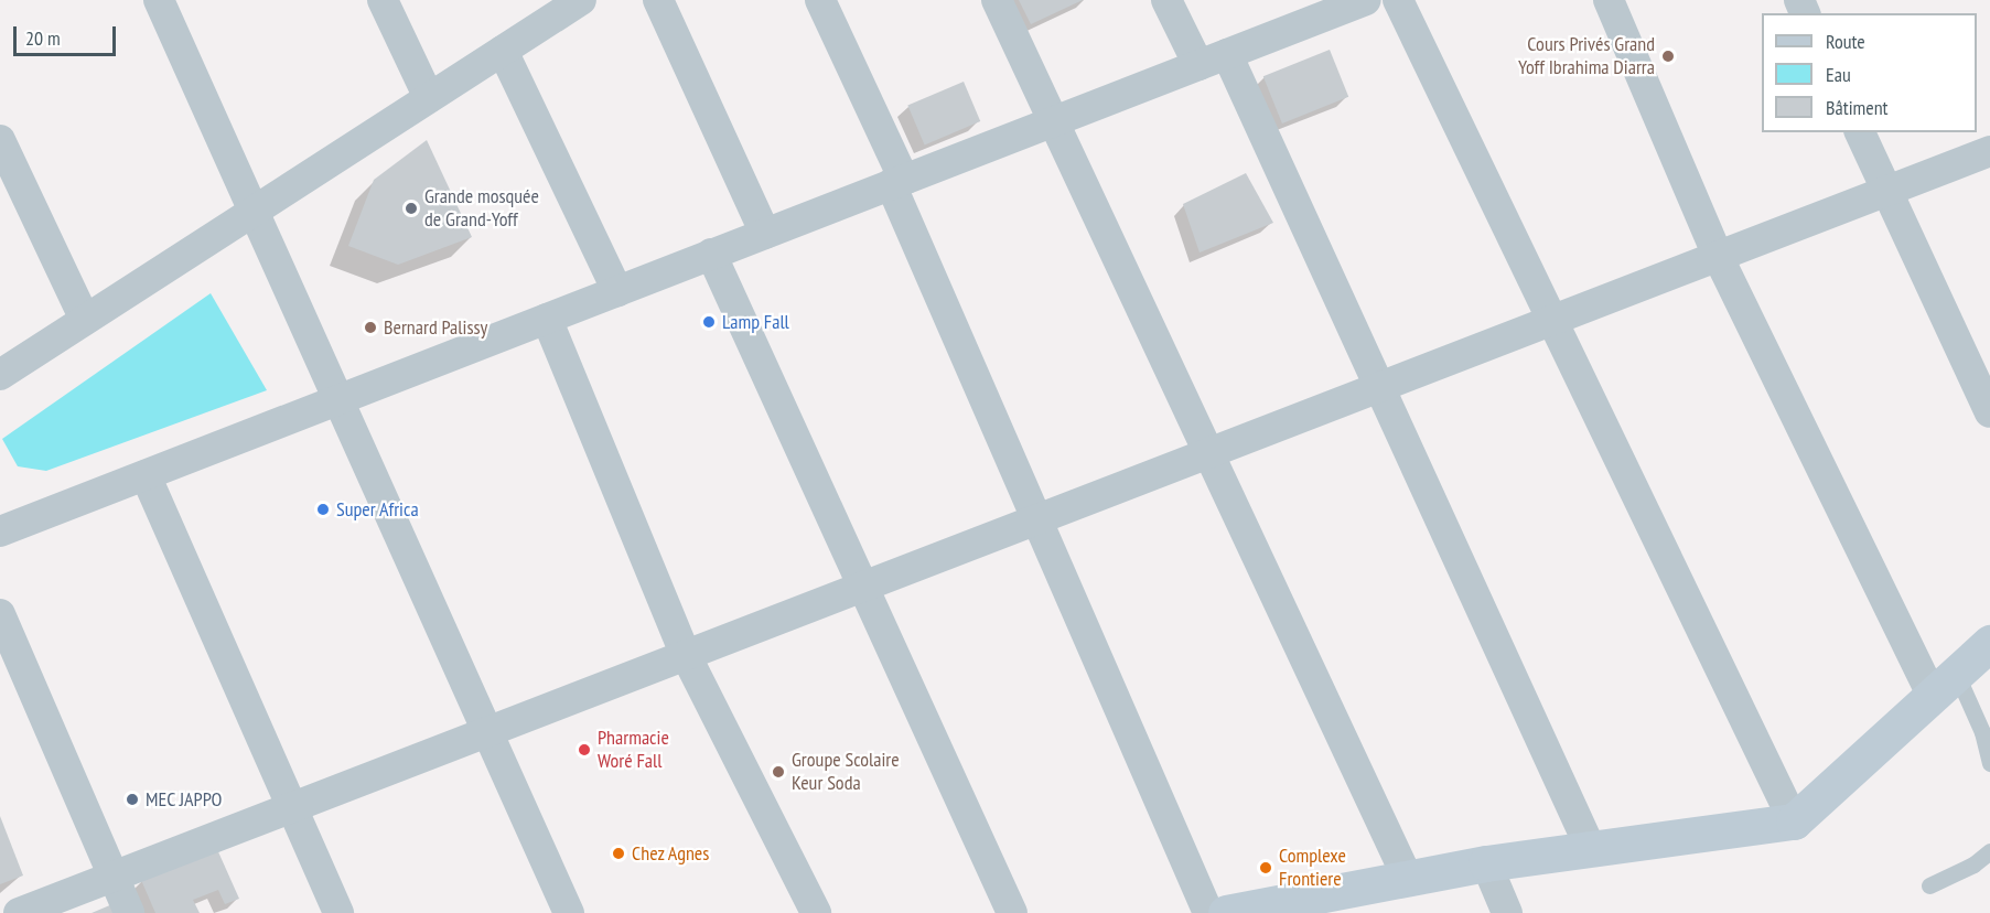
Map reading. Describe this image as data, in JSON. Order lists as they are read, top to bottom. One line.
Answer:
{"places":["Cours Privés Grand Yoff Ibrahima Diarra","Grande mosquée de Grand-Yoff","Lamp Fall","Bernard Palissy","Super Africa","Pharmacie Woré Fall","Groupe Scolaire Keur Soda","MEC JAPPO","Chez Agnes","Complexe Frontiere"],"legend":["Route","Eau","Bâtiment"],"scale_bar":"20 m"}
